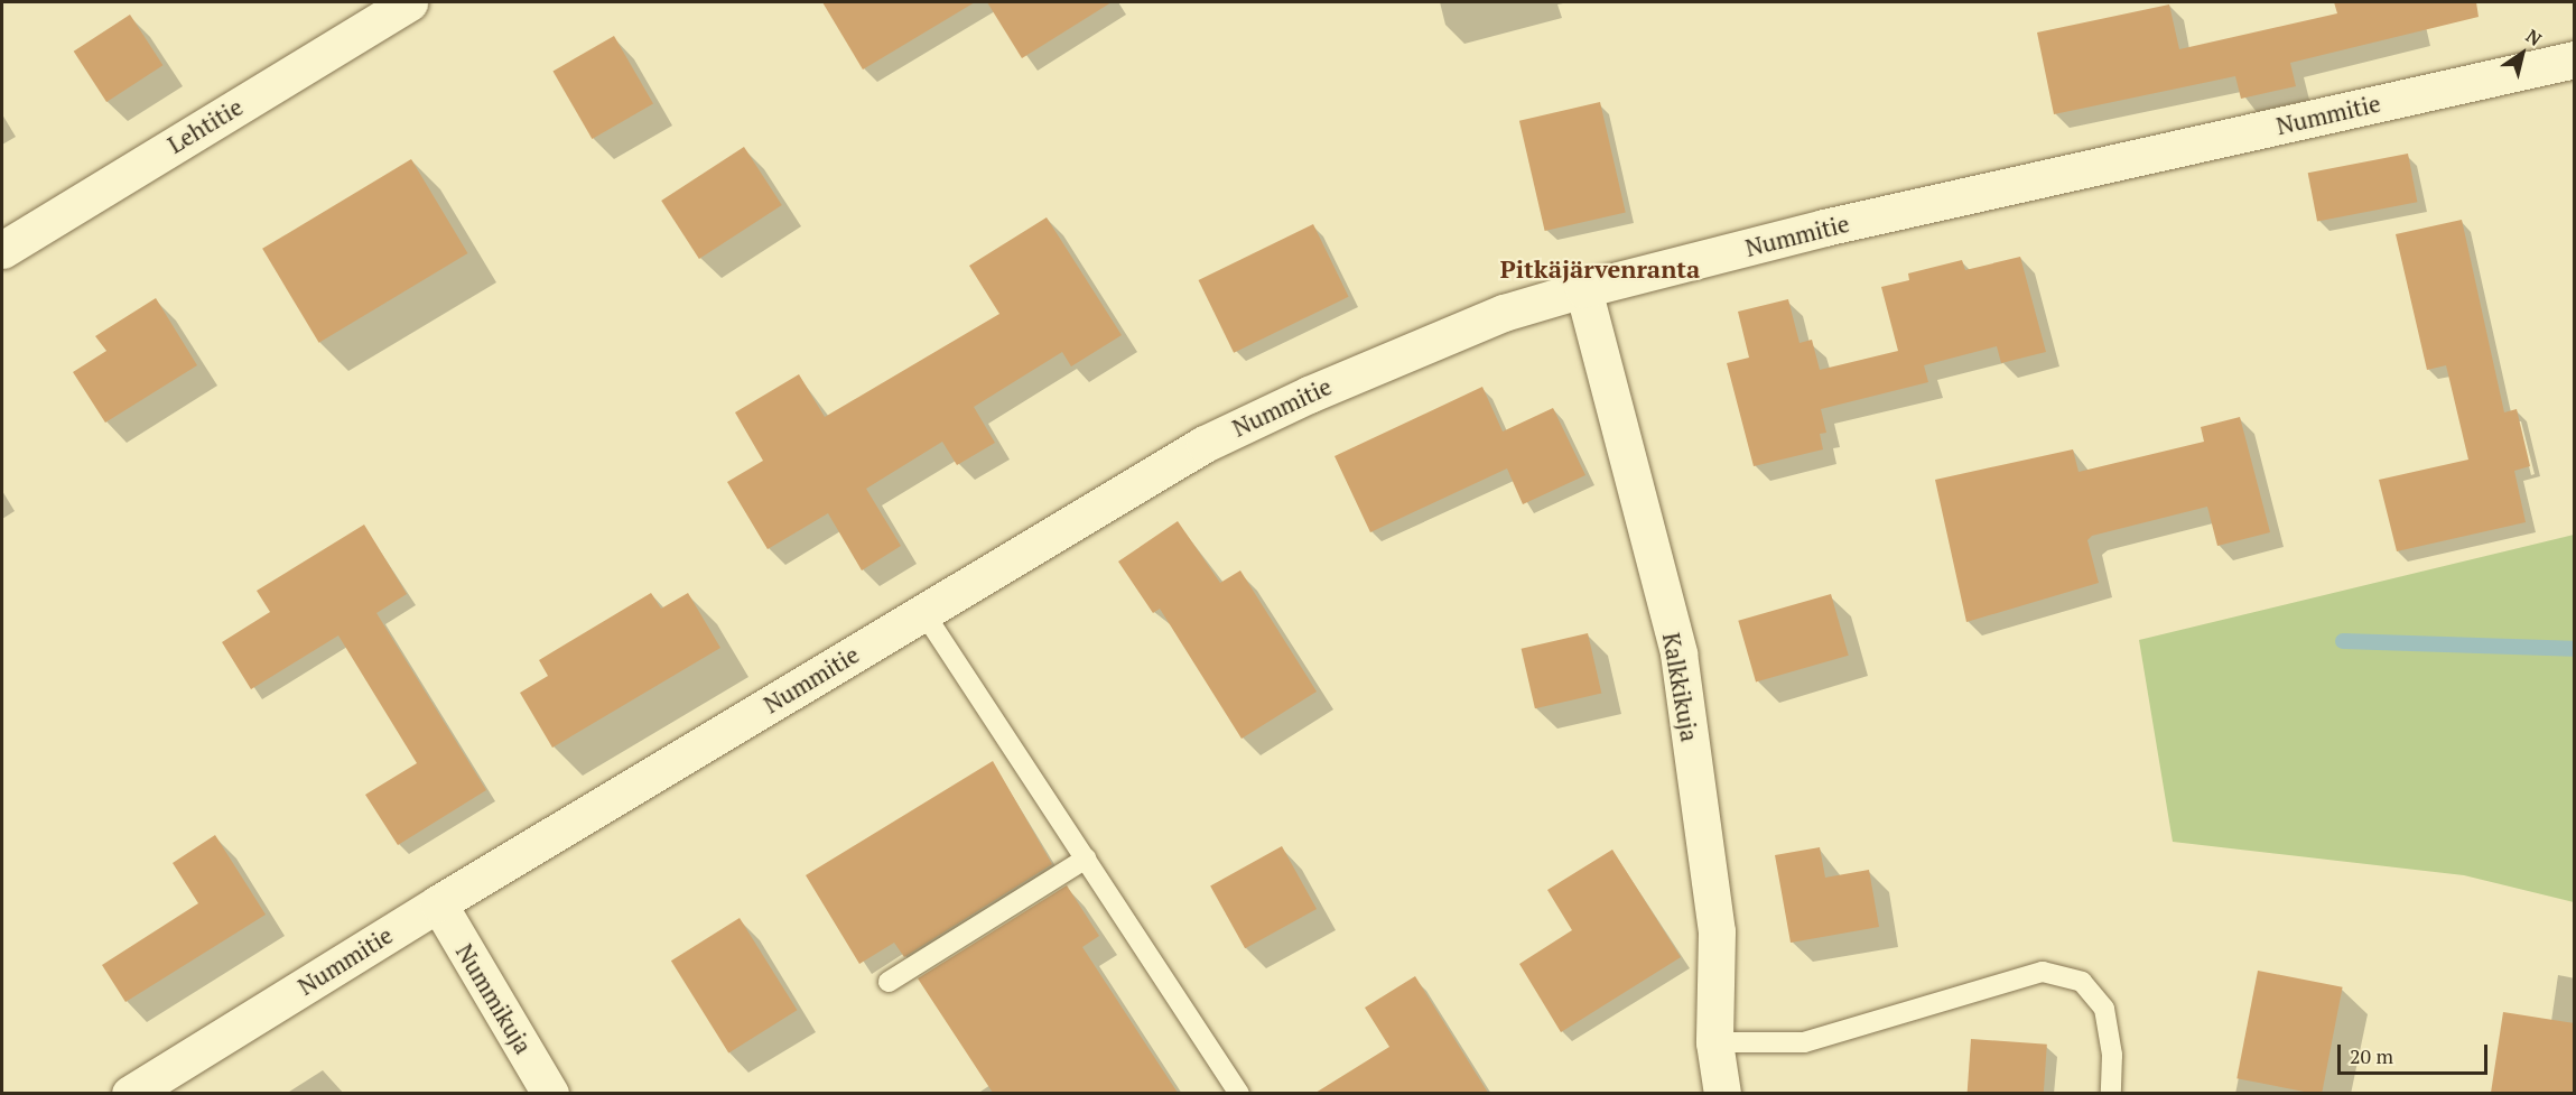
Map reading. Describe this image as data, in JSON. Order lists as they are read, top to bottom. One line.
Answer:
{"streets":{"street":["Nummitie","Lehtitie","Kalkkikuja","Nummikuja"]},"crossings":[["Nummitie","Kalkkikuja"],["Nummitie","Nummikuja"]],"districts":["Pitkäjärvenranta"],"scale_bar":"20 m","north":"top right"}
